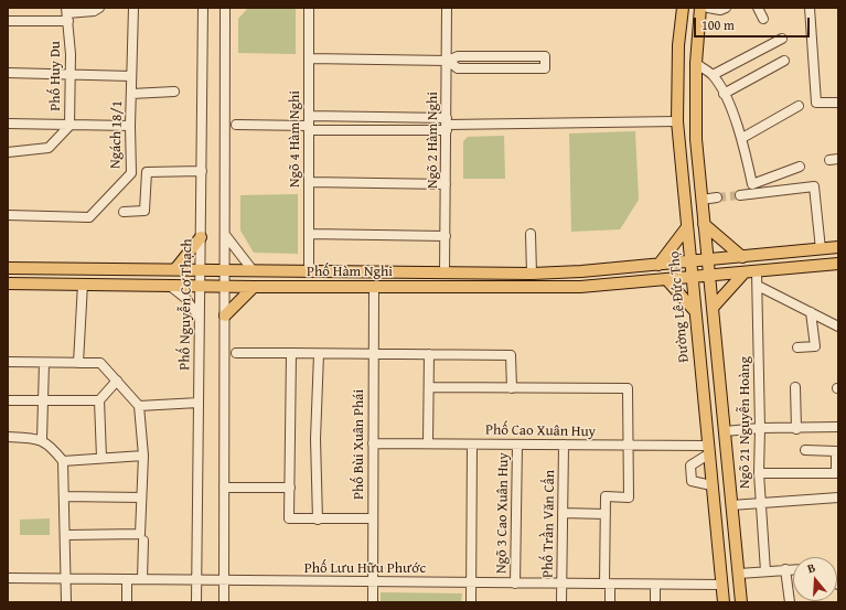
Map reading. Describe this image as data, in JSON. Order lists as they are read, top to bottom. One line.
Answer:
{"streets":{"main road":["Phố Hàm Nghi","Đường Lê Đức Thọ"],"street":["Phố Huy Du","Ngách 18/1","Ngõ 4 Hàm Nghi","Ngõ 2 Hàm Nghi","Phố Nguyễn Cơ Thạch","Ngõ 21 Nguyễn Hoàng","Phố Cao Xuân Huy","Phố Bùi Xuân Phái","Ngõ 3 Cao Xuân Huy","Phố Trần Văn Cẩn","Phố Lưu Hữu Phước"]},"crossings":[["Ngõ 4 Hàm Nghi","Phố Hàm Nghi"],["Ngõ 2 Hàm Nghi","Phố Hàm Nghi"],["Phố Hàm Nghi","Phố Nguyễn Cơ Thạch"],["Phố Hàm Nghi","Đường Lê Đức Thọ"],["Phố Hàm Nghi","Ngõ 21 Nguyễn Hoàng"],["Phố Hàm Nghi","Phố Bùi Xuân Phái"],["Phố Nguyễn Cơ Thạch","Phố Lưu Hữu Phước"],["Đường Lê Đức Thọ","Phố Cao Xuân Huy"],["Đường Lê Đức Thọ","Phố Lưu Hữu Phước"],["Phố Cao Xuân Huy","Phố Bùi Xuân Phái"],["Phố Cao Xuân Huy","Ngõ 3 Cao Xuân Huy"],["Phố Cao Xuân Huy","Phố Trần Văn Cẩn"],["Phố Bùi Xuân Phái","Phố Lưu Hữu Phước"],["Ngõ 3 Cao Xuân Huy","Phố Lưu Hữu Phước"],["Phố Trần Văn Cẩn","Phố Lưu Hữu Phước"]],"scale_bar":"100 m","north":"top"}
